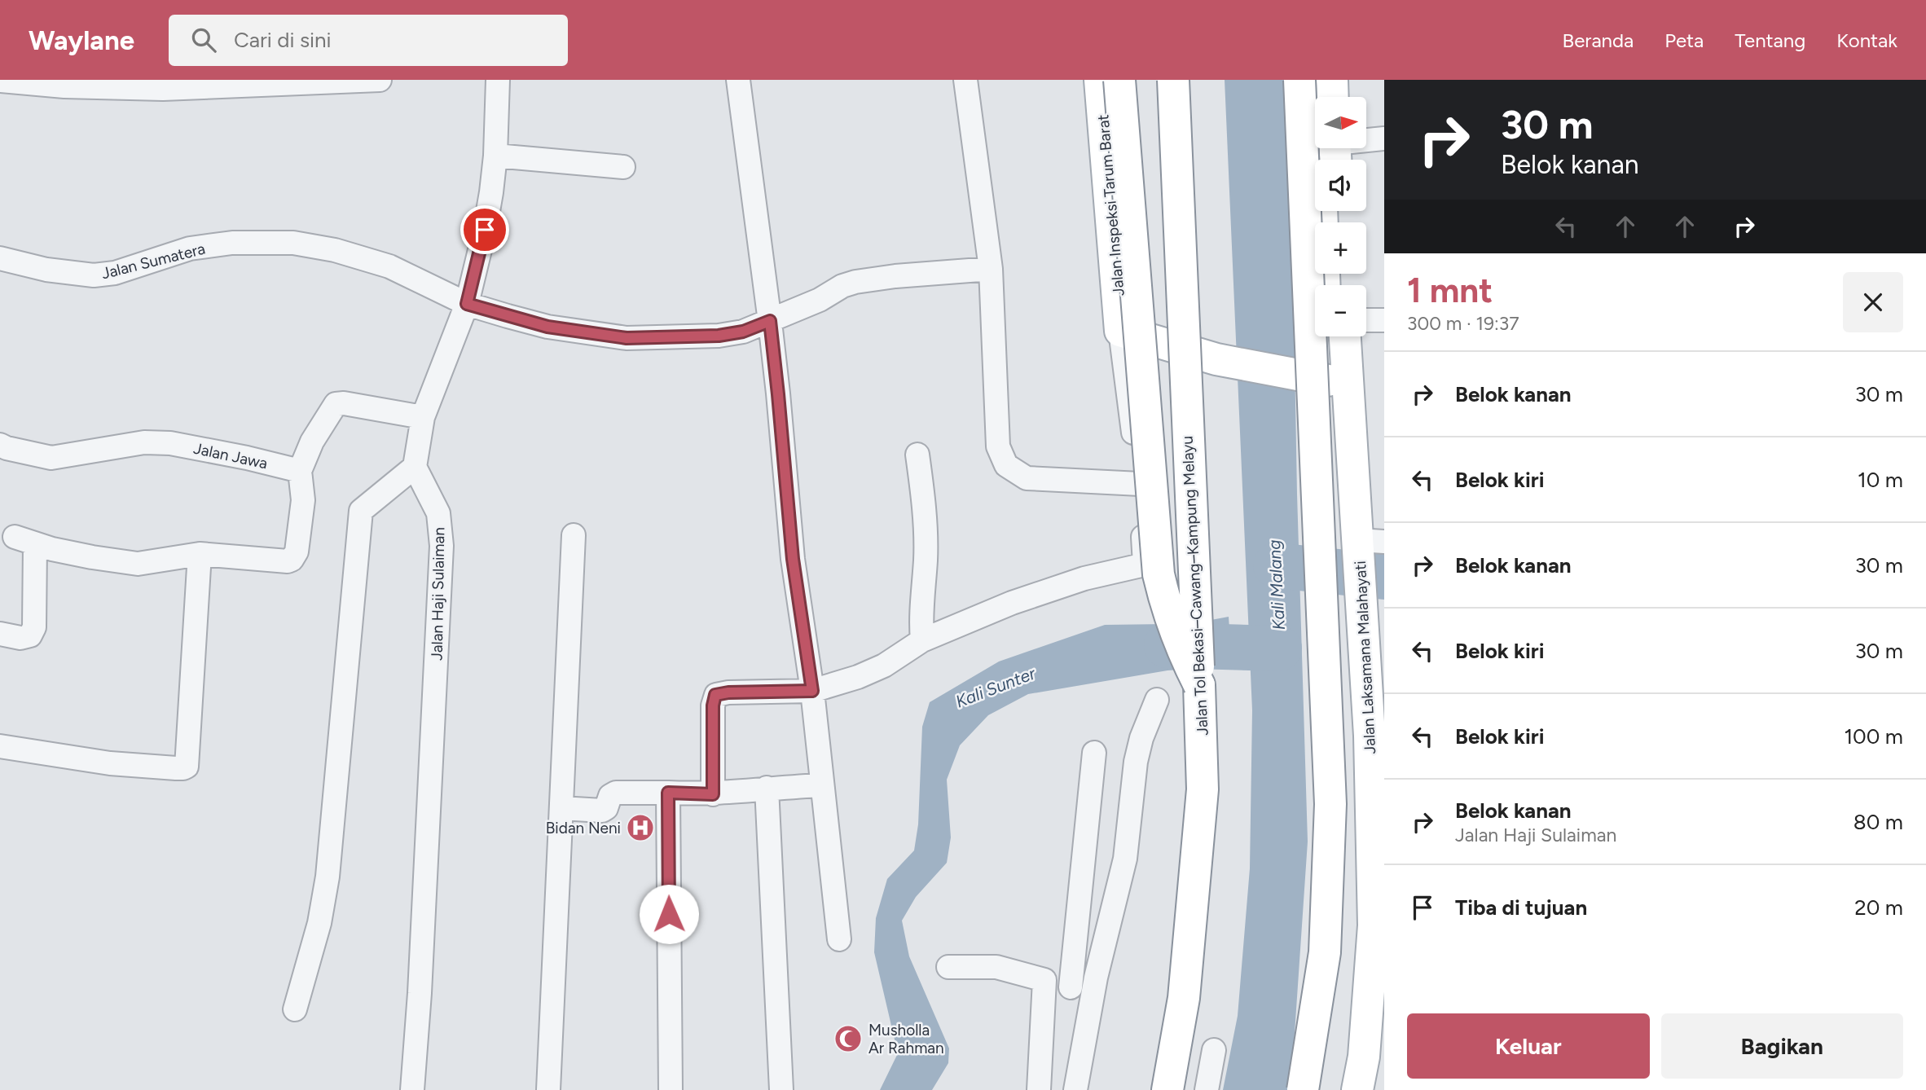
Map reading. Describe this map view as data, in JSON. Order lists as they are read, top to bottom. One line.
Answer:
{"streets":{"main road":["Jalan Inspeksi Tarum Barat","Jalan Tol Bekasi–Cawang–Kampung Melayu","Jalan Laksamana Malahayati"],"street":["Jalan Sumatera","Jalan Jawa","Jalan Haji Sulaiman"]},"water":["Kali Malang","Kali Sunter"],"places":{"hospital":["Bidan Neni"],"mosque":["Musholla Ar Rahman"]},"north":"right","page":{"header":"Waylane","search":"Cari di sini","nav":["Beranda","Peta","Tentang","Kontak"],"turn":["30 m","Belok kanan"],"map_buttons":["+","−"],"heading":["1 mnt","300 m · 19:37"],"list":[{"name":"Belok kanan","value":"30 m"},{"name":"Belok kiri","value":"10 m"},{"name":"Belok kanan","value":"30 m"},{"name":"Belok kiri","value":"30 m"},{"name":"Belok kiri","value":"100 m"},{"name":"Belok kanan","note":"Jalan Haji Sulaiman","value":"80 m"},{"name":"Tiba di tujuan","value":"20 m"}],"buttons":["Keluar","Bagikan"]}}
